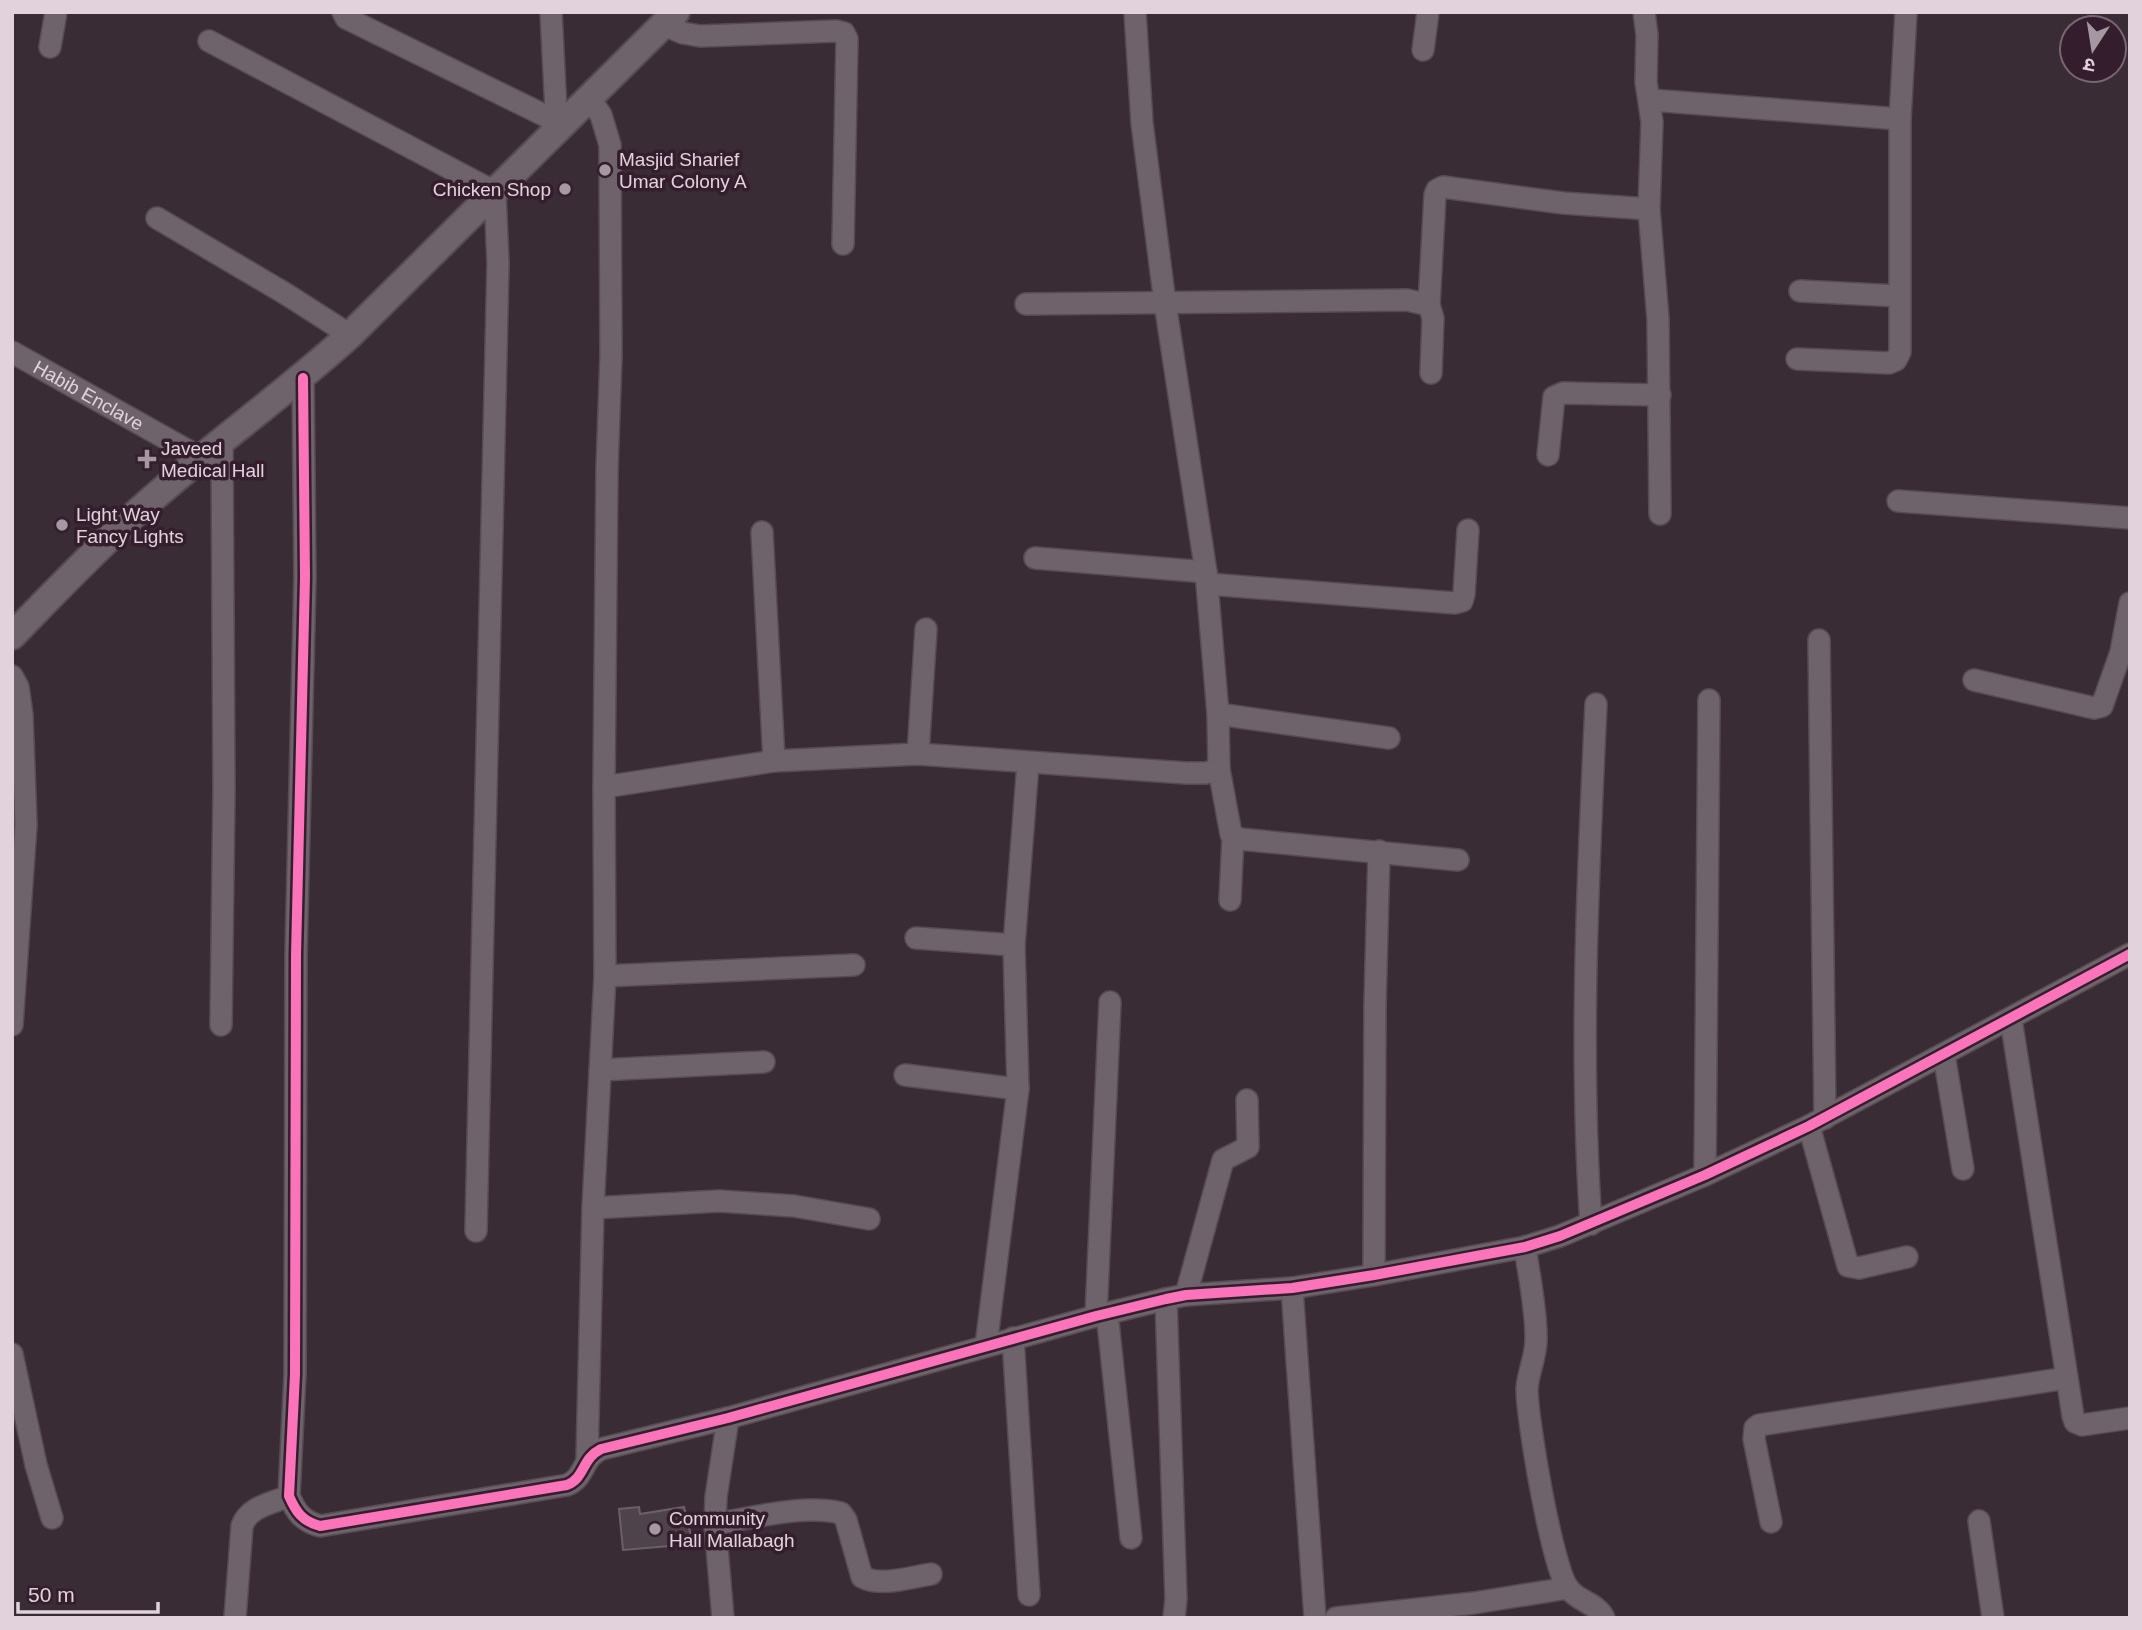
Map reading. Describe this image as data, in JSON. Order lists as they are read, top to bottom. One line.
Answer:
{"streets":{"street":["Habib Enclave"]},"places":{"other":["Masjid Sharief Umar Colony A","Chicken Shop","Light Way Fancy Lights","Community Hall Mallabagh"],"health":["Javeed Medical Hall"]},"scale_bar":"50 m","north":"bottom"}
